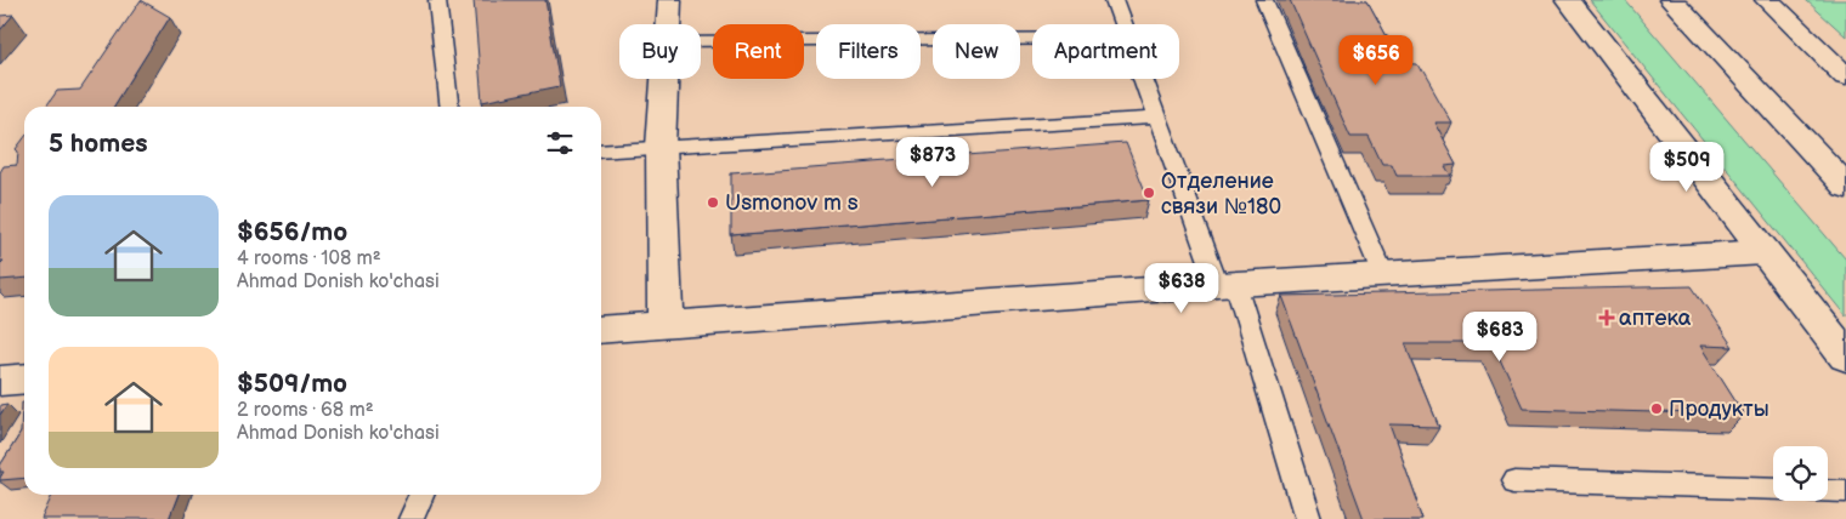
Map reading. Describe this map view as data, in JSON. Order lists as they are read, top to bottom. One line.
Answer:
{"places":{"other":["Отделение связи №180","Usmonov m s","Продукты"],"health":["аптека"]},"page":{"chip":["Buy","Rent","Filters","New","Apartment"],"price":["$656","$873","$509","$638","$683"],"heading":"5 homes","list":[{"name":"$656/mo","note":"4 rooms · 108 m² · Ahmad Donish ko'chasi"},{"name":"$509/mo","note":"2 rooms · 68 m² · Ahmad Donish ko'chasi"}]}}
